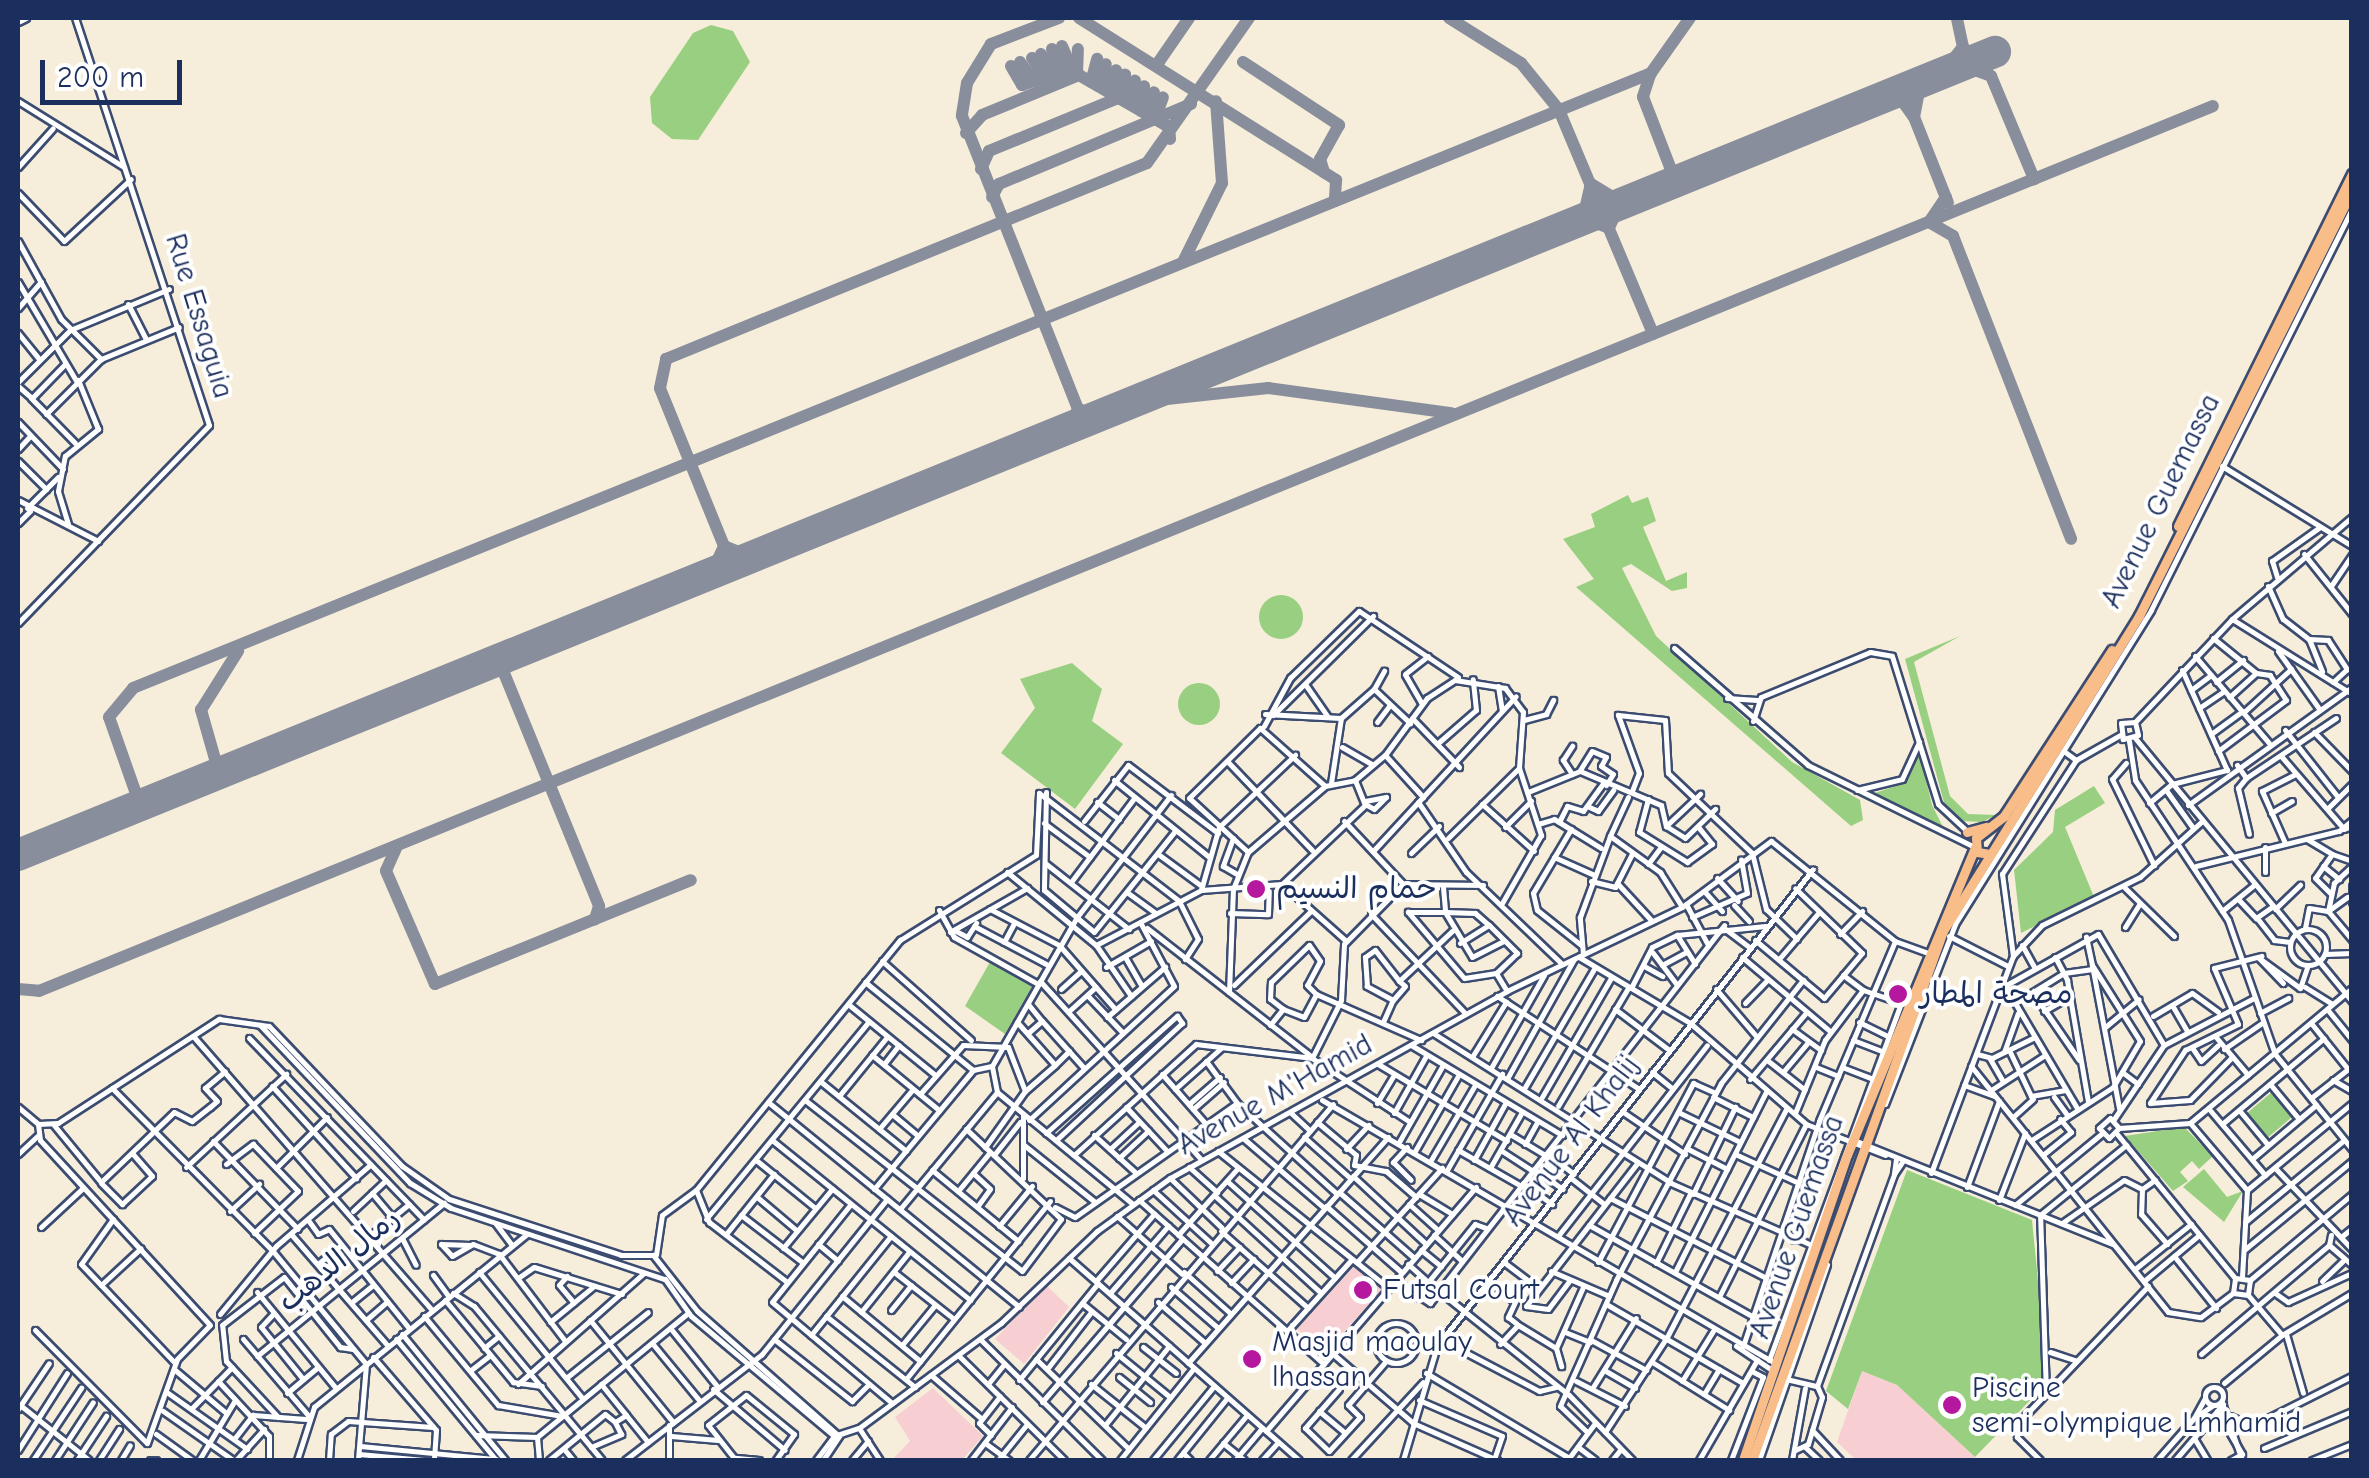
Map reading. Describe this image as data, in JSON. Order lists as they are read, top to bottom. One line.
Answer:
{"streets":{"main road":["Avenue Guemassa"],"street":["Rue Essaguia","Avenue M'Hamid","Avenue Al Khalij","رمال الدهب"]},"crossings":[["Avenue M'Hamid","Avenue Al Khalij"]],"places":["حمام النسيم","مصحة المطار","Futsal Court","Masjid maoulay lhassan","Piscine semi-olympique Lmhamid"],"scale_bar":"200 m"}
